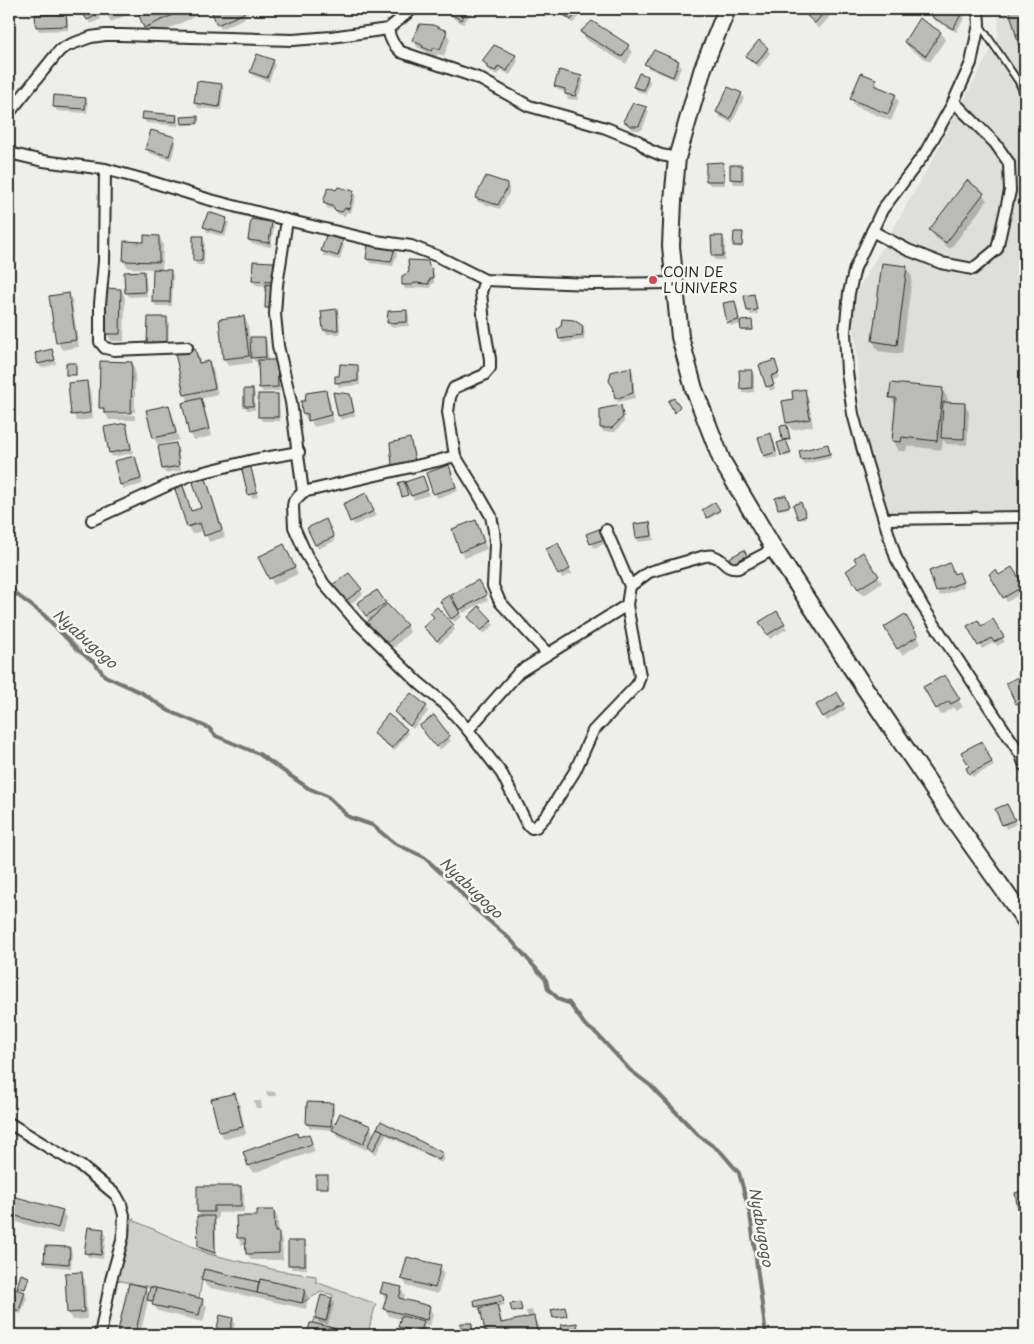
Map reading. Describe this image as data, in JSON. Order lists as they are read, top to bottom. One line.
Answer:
{"water":["Nyabugogo"],"places":["COIN DE L'UNIVERS"]}
